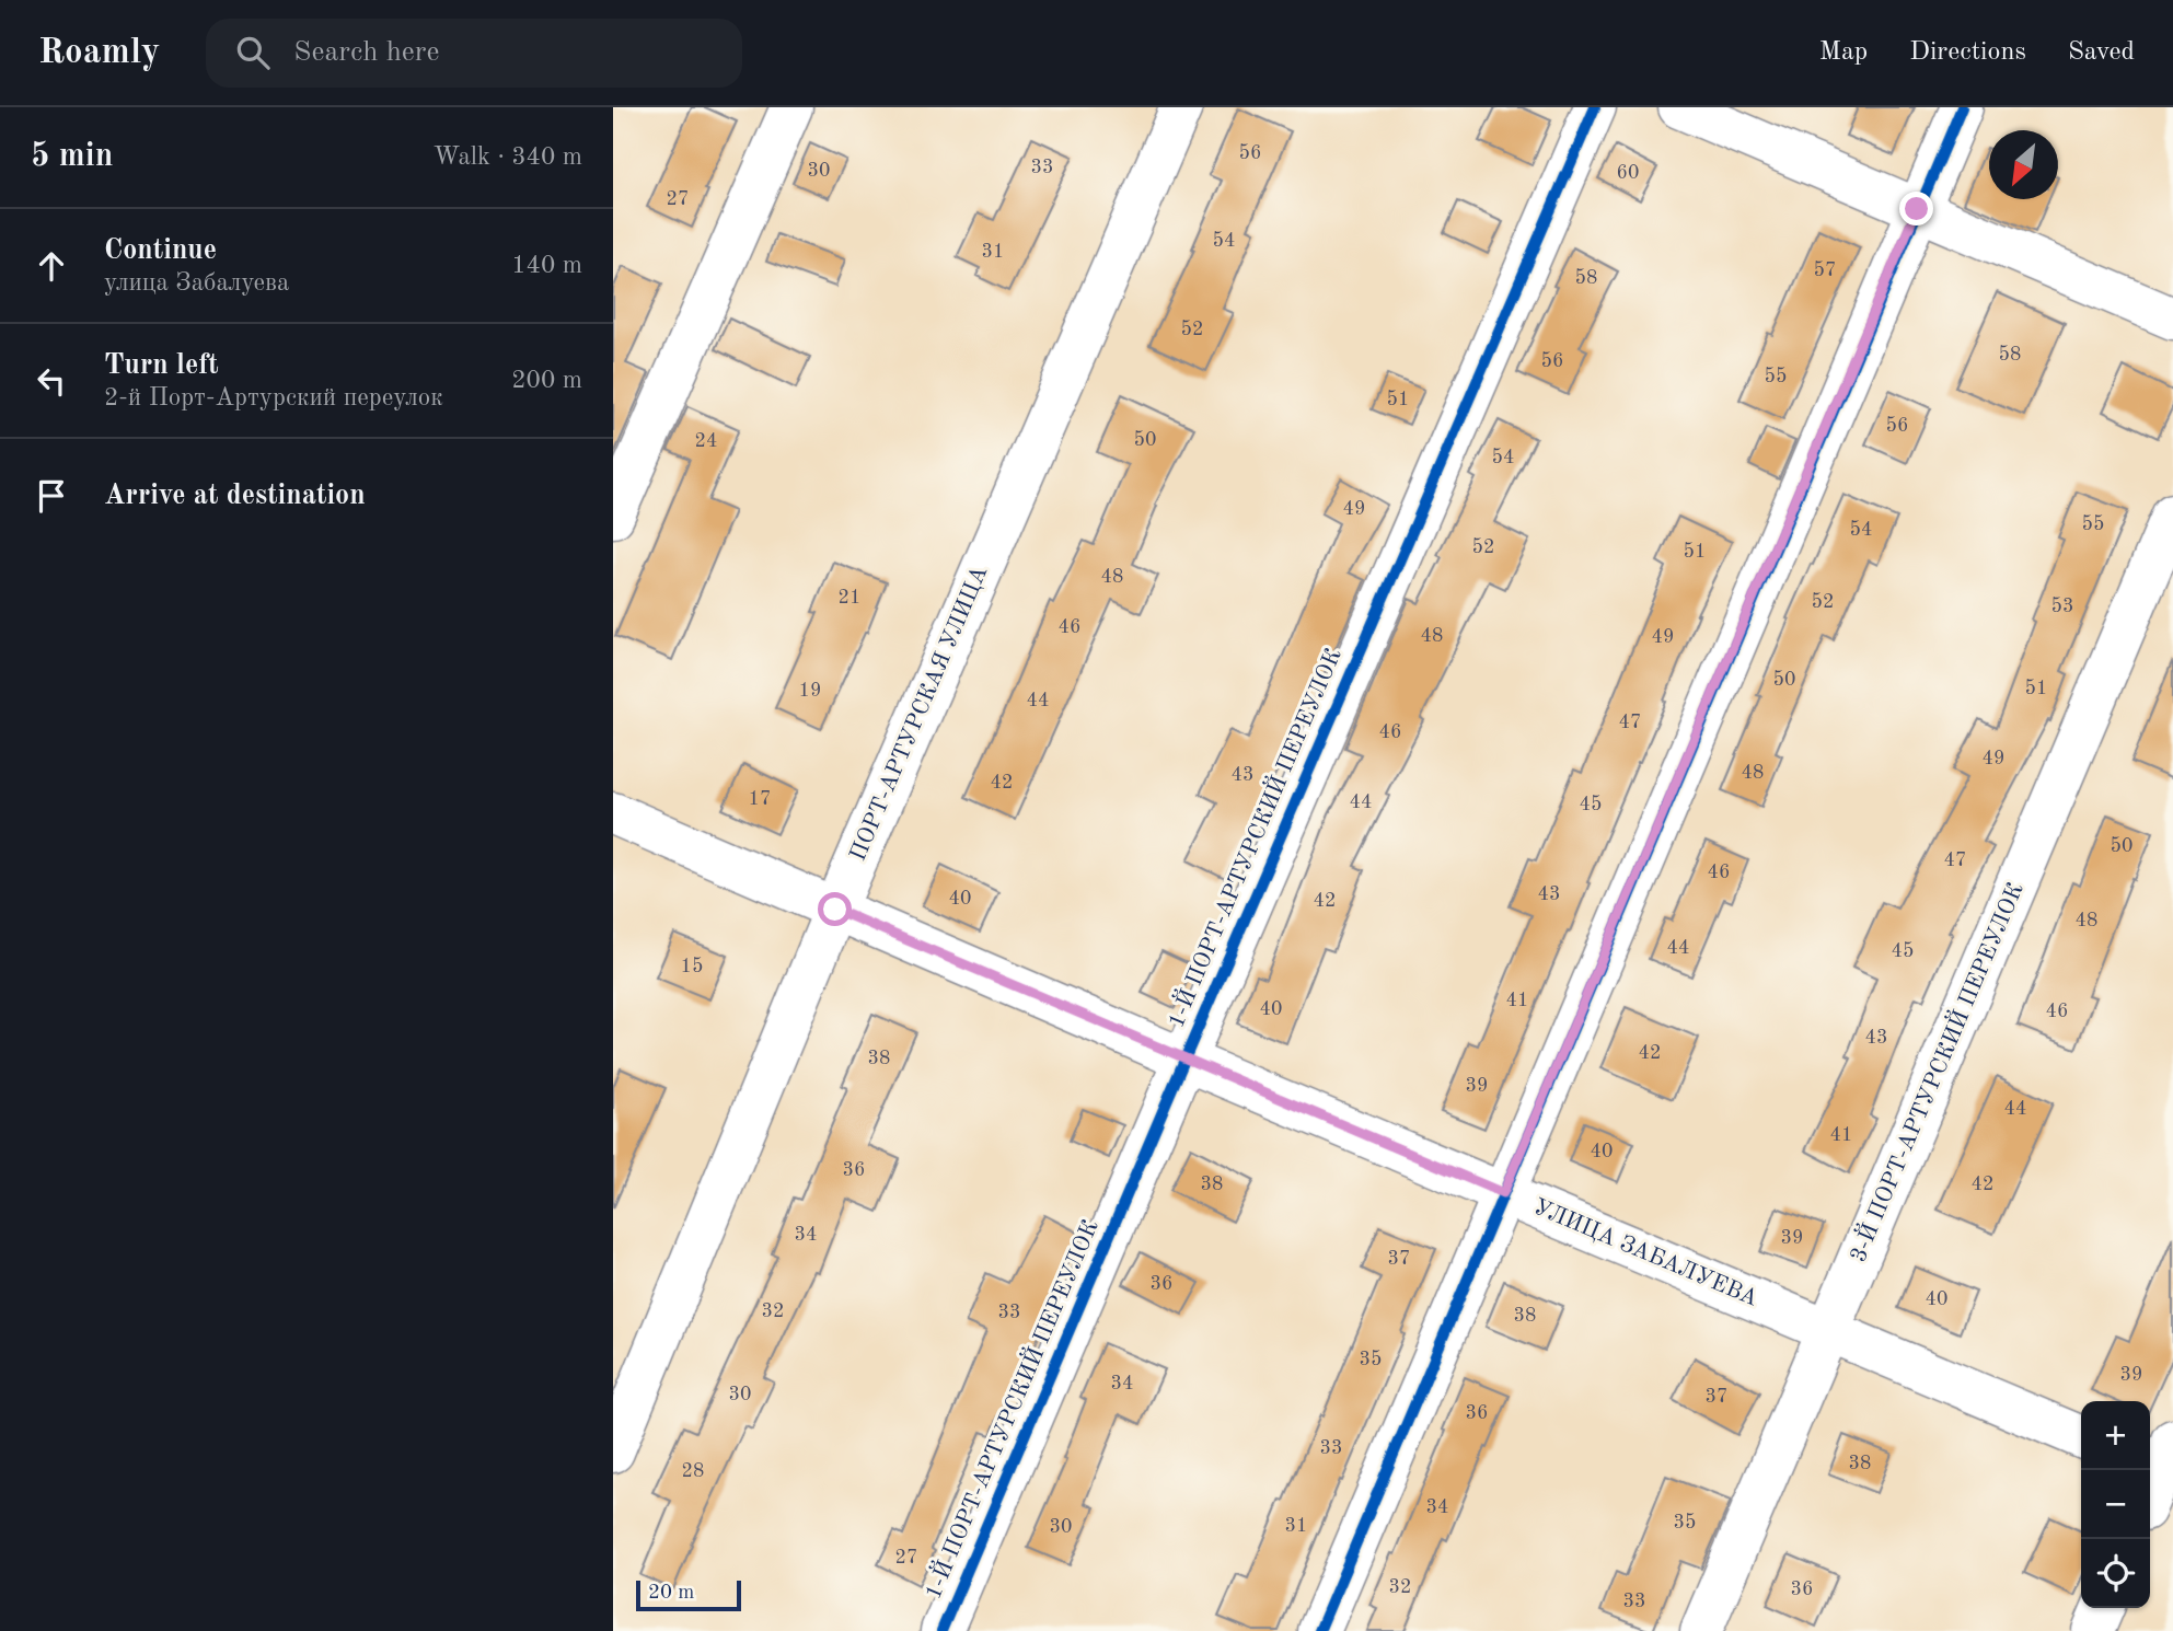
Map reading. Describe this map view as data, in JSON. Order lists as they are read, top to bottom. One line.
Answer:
{"streets":{"street":["ПОРТ-АРТУРСКАЯ УЛИЦА","1-Й ПОРТ-АРТУРСКИЙ ПЕРЕУЛОК","3-Й ПОРТ-АРТУРСКИЙ ПЕРЕУЛОК","УЛИЦА ЗАБАЛУЕВА"]},"crossings":[["ПОРТ-АРТУРСКАЯ УЛИЦА","УЛИЦА ЗАБАЛУЕВА"],["1-Й ПОРТ-АРТУРСКИЙ ПЕРЕУЛОК","УЛИЦА ЗАБАЛУЕВА"],["3-Й ПОРТ-АРТУРСКИЙ ПЕРЕУЛОК","УЛИЦА ЗАБАЛУЕВА"]],"house_numbers":["56","33","30","60","27","54","31","57","58","52","58","56","55","51","56","50","24","54","49","55","54","52","51","48","21","52","53","46","48","49","50","51","19","44","47","46","49","48","43","42","17","44","45","50","47","46","43","40","42","48","44","45","15","41","40","46","43","42","38","39","44","41","40","36","38","42","34","39","37","36","40","32","33","38","35","39","34","30","37","36","33","38","28","34","35","31","30","27","32","36","33"],"scale_bar":"20 m","north":"bottom left","page":{"header":"Roamly","search":"Search here","nav":["Map","Directions","Saved"],"heading":["5 min","Walk · 340 m"],"list":[["Continue","улица Забалуева","140 m"],["Turn left","2-й Порт-Артурский переулок","200 m"],"Arrive at destination"],"map_buttons":["+","−"],"scale":"20 m"}}
